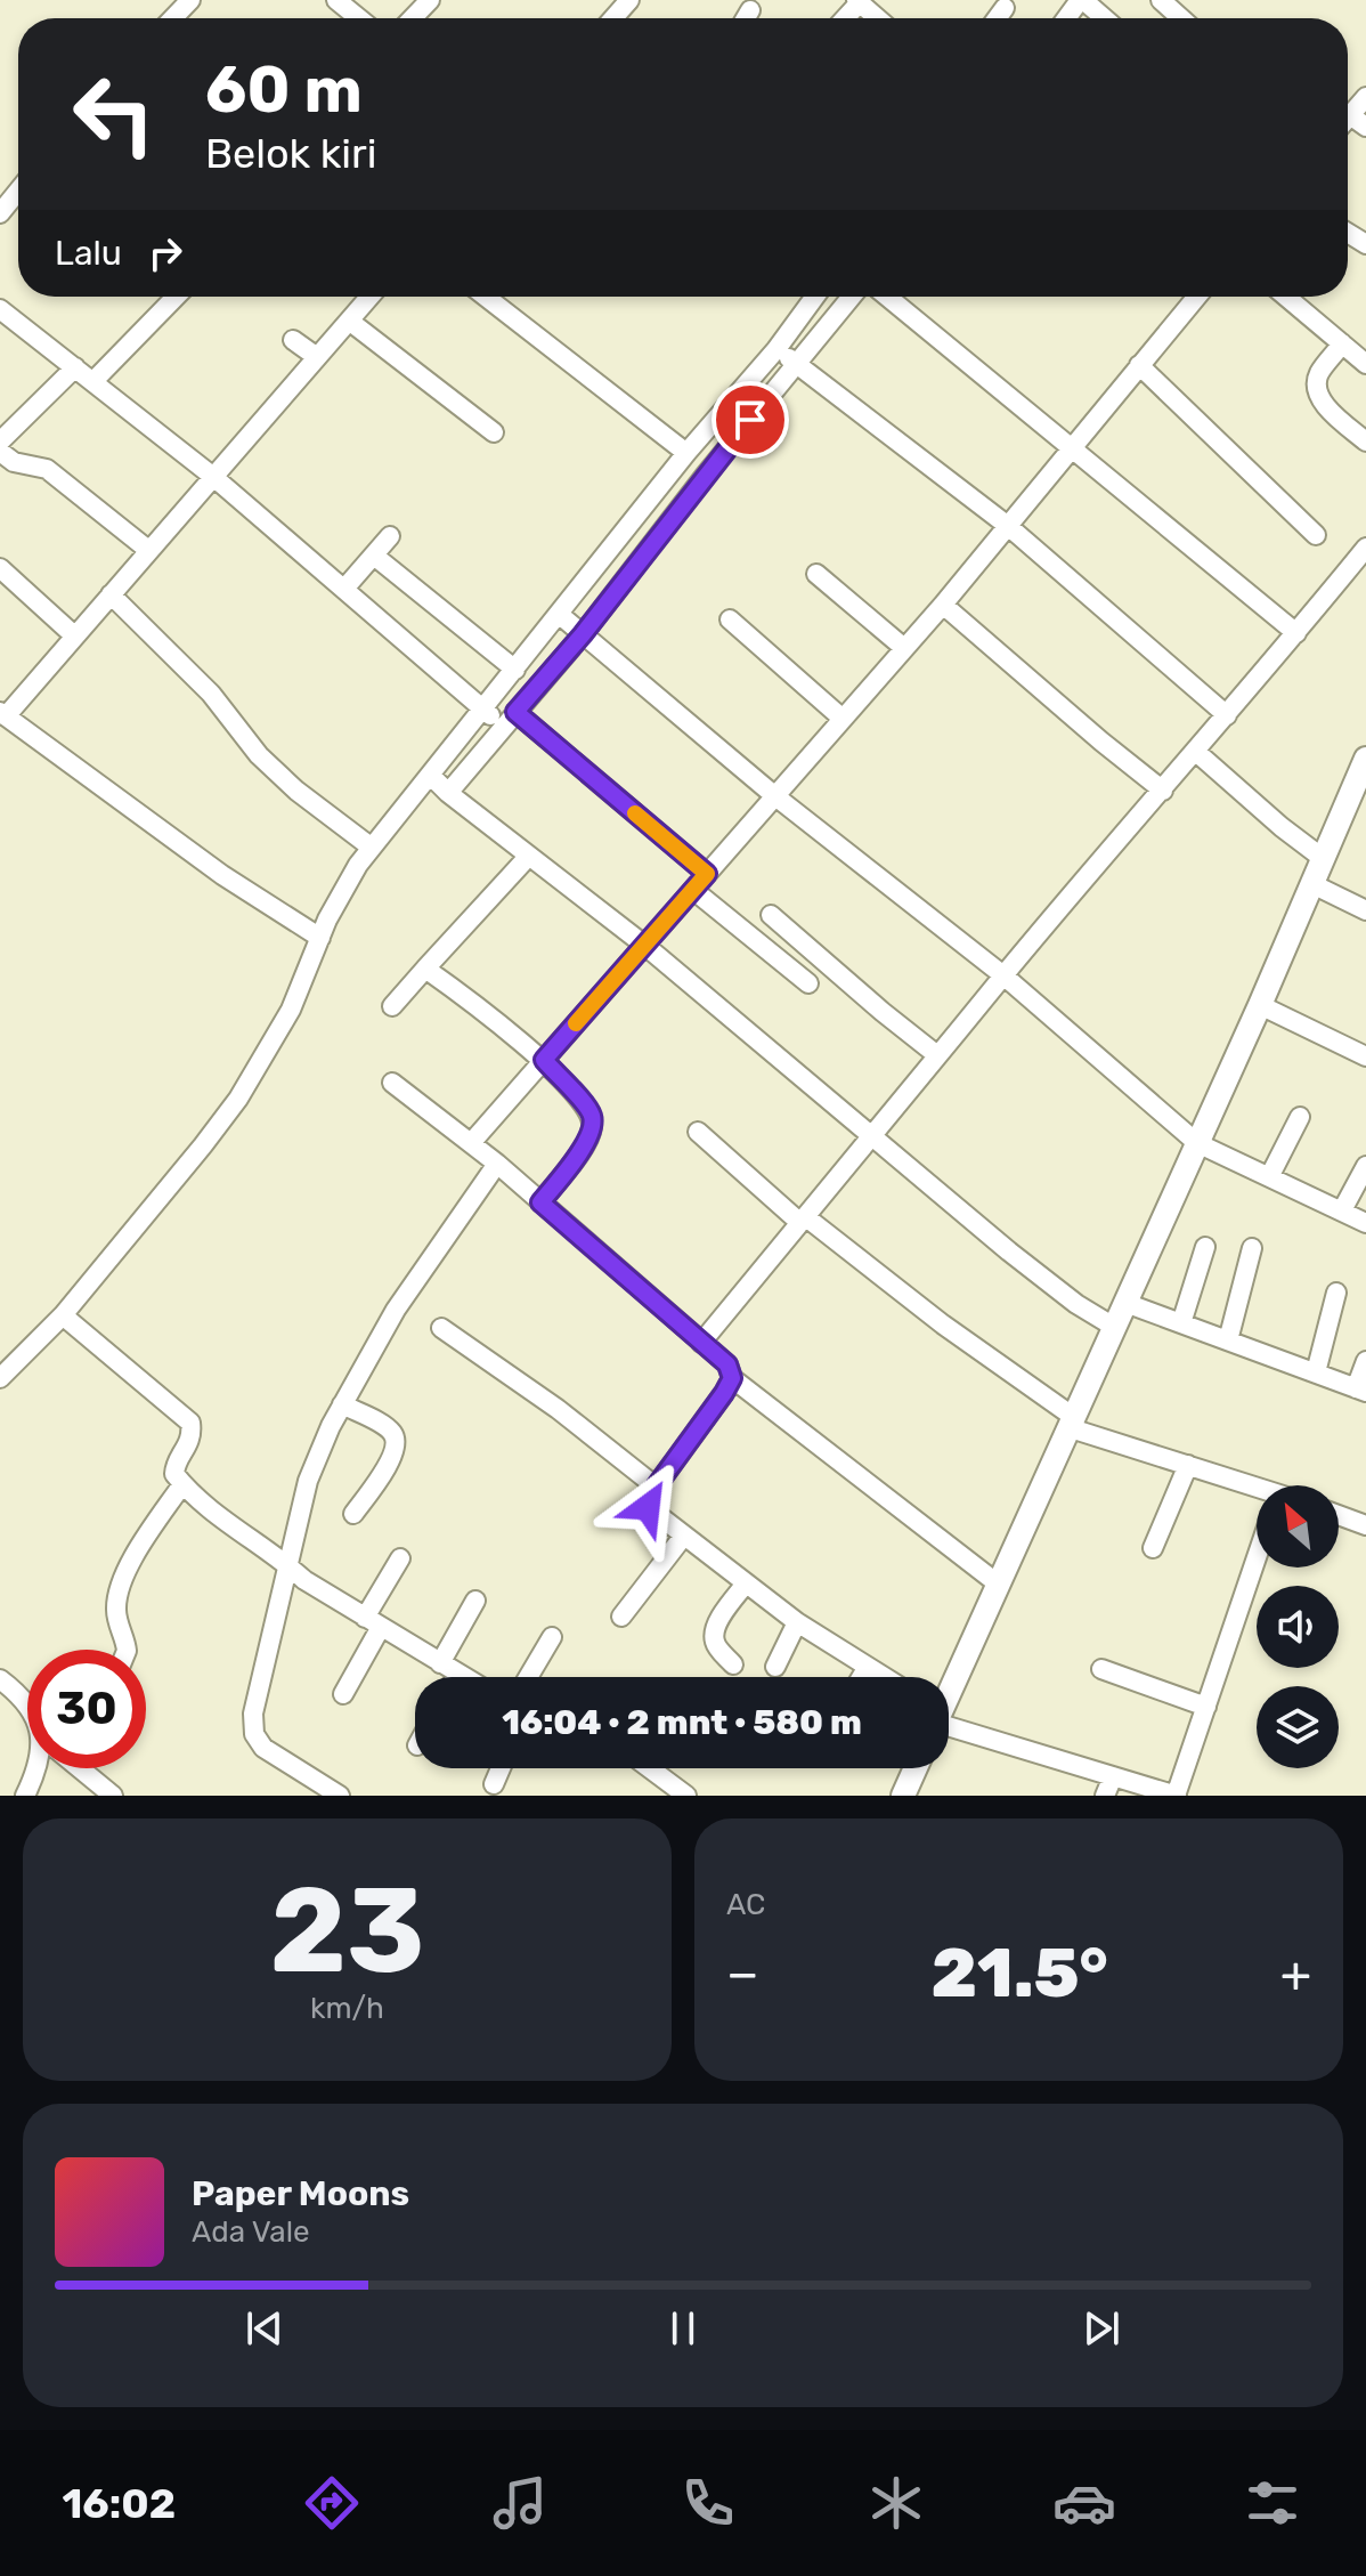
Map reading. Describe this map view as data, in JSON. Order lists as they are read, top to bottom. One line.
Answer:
{"north":"top left","page":{"turn":["60 m","Belok kiri"],"then":"Lalu","limit":"30","trip":"16:04 · 2 mnt · 580 m","tile":[["23","km/h"],"AC"],"heat":["−","21.5°","+"],"song":["Paper Moons","Ada Vale"],"tabs":"16:02"}}
